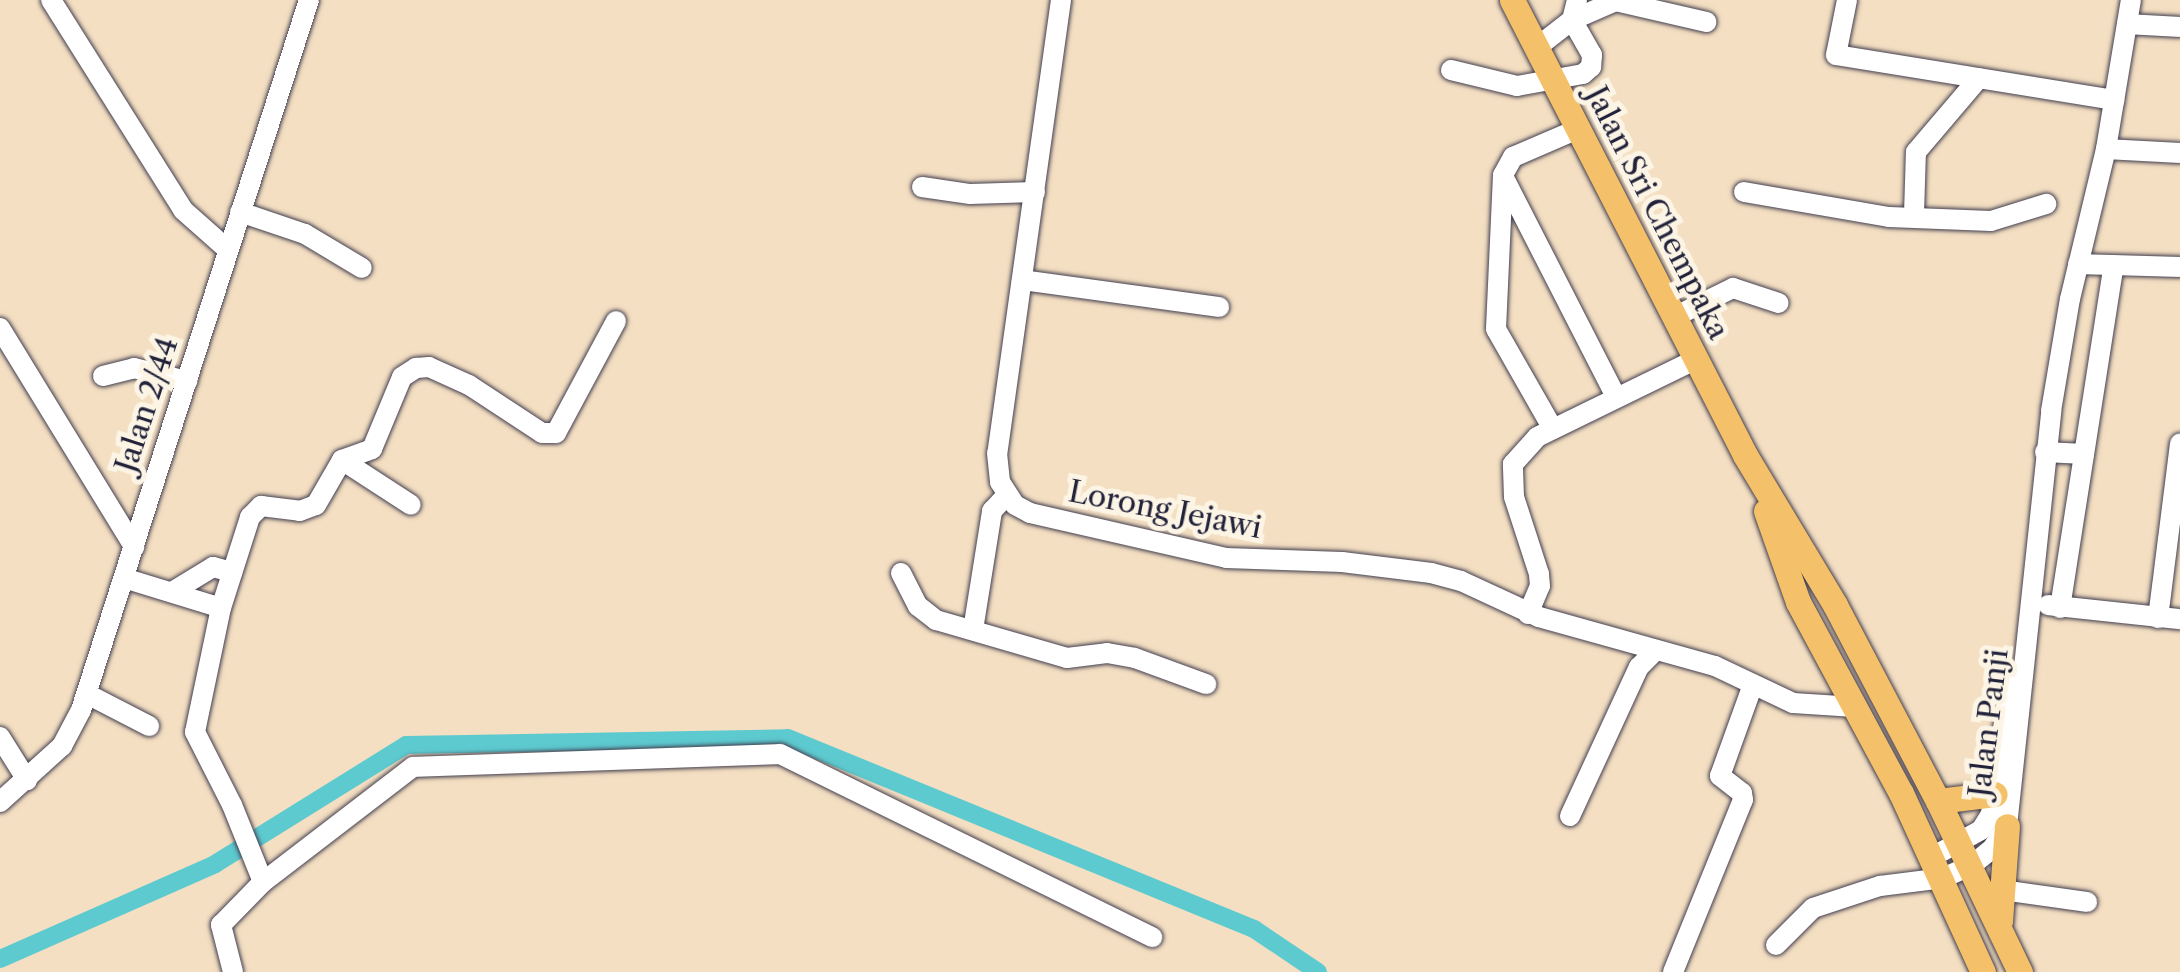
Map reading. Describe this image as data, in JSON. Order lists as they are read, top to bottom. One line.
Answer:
{"streets":{"main road":["Jalan Sri Chempaka"],"street":["Jalan 2/44","Lorong Jejawi","Jalan Panji"]}}
